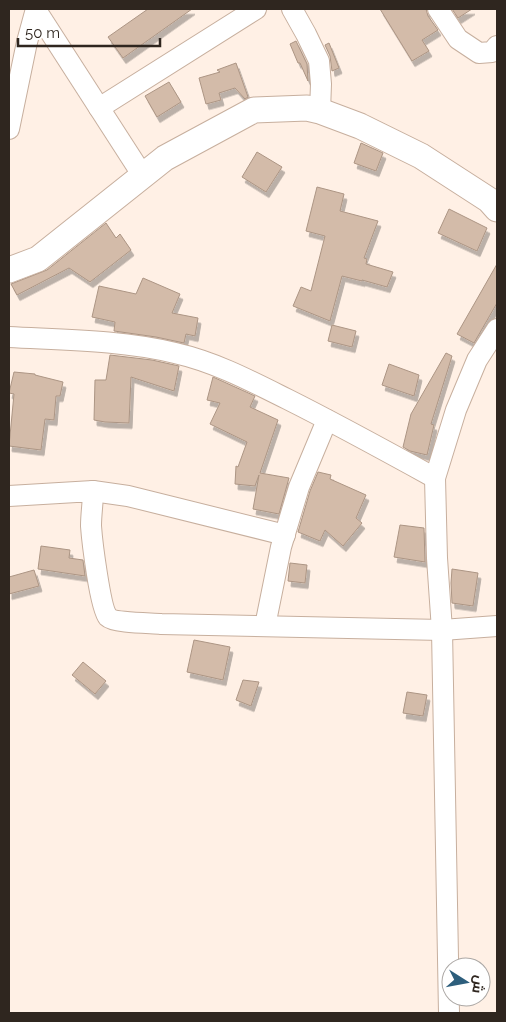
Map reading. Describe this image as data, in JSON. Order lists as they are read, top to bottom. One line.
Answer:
{"scale_bar":"50 m","north":"right"}
